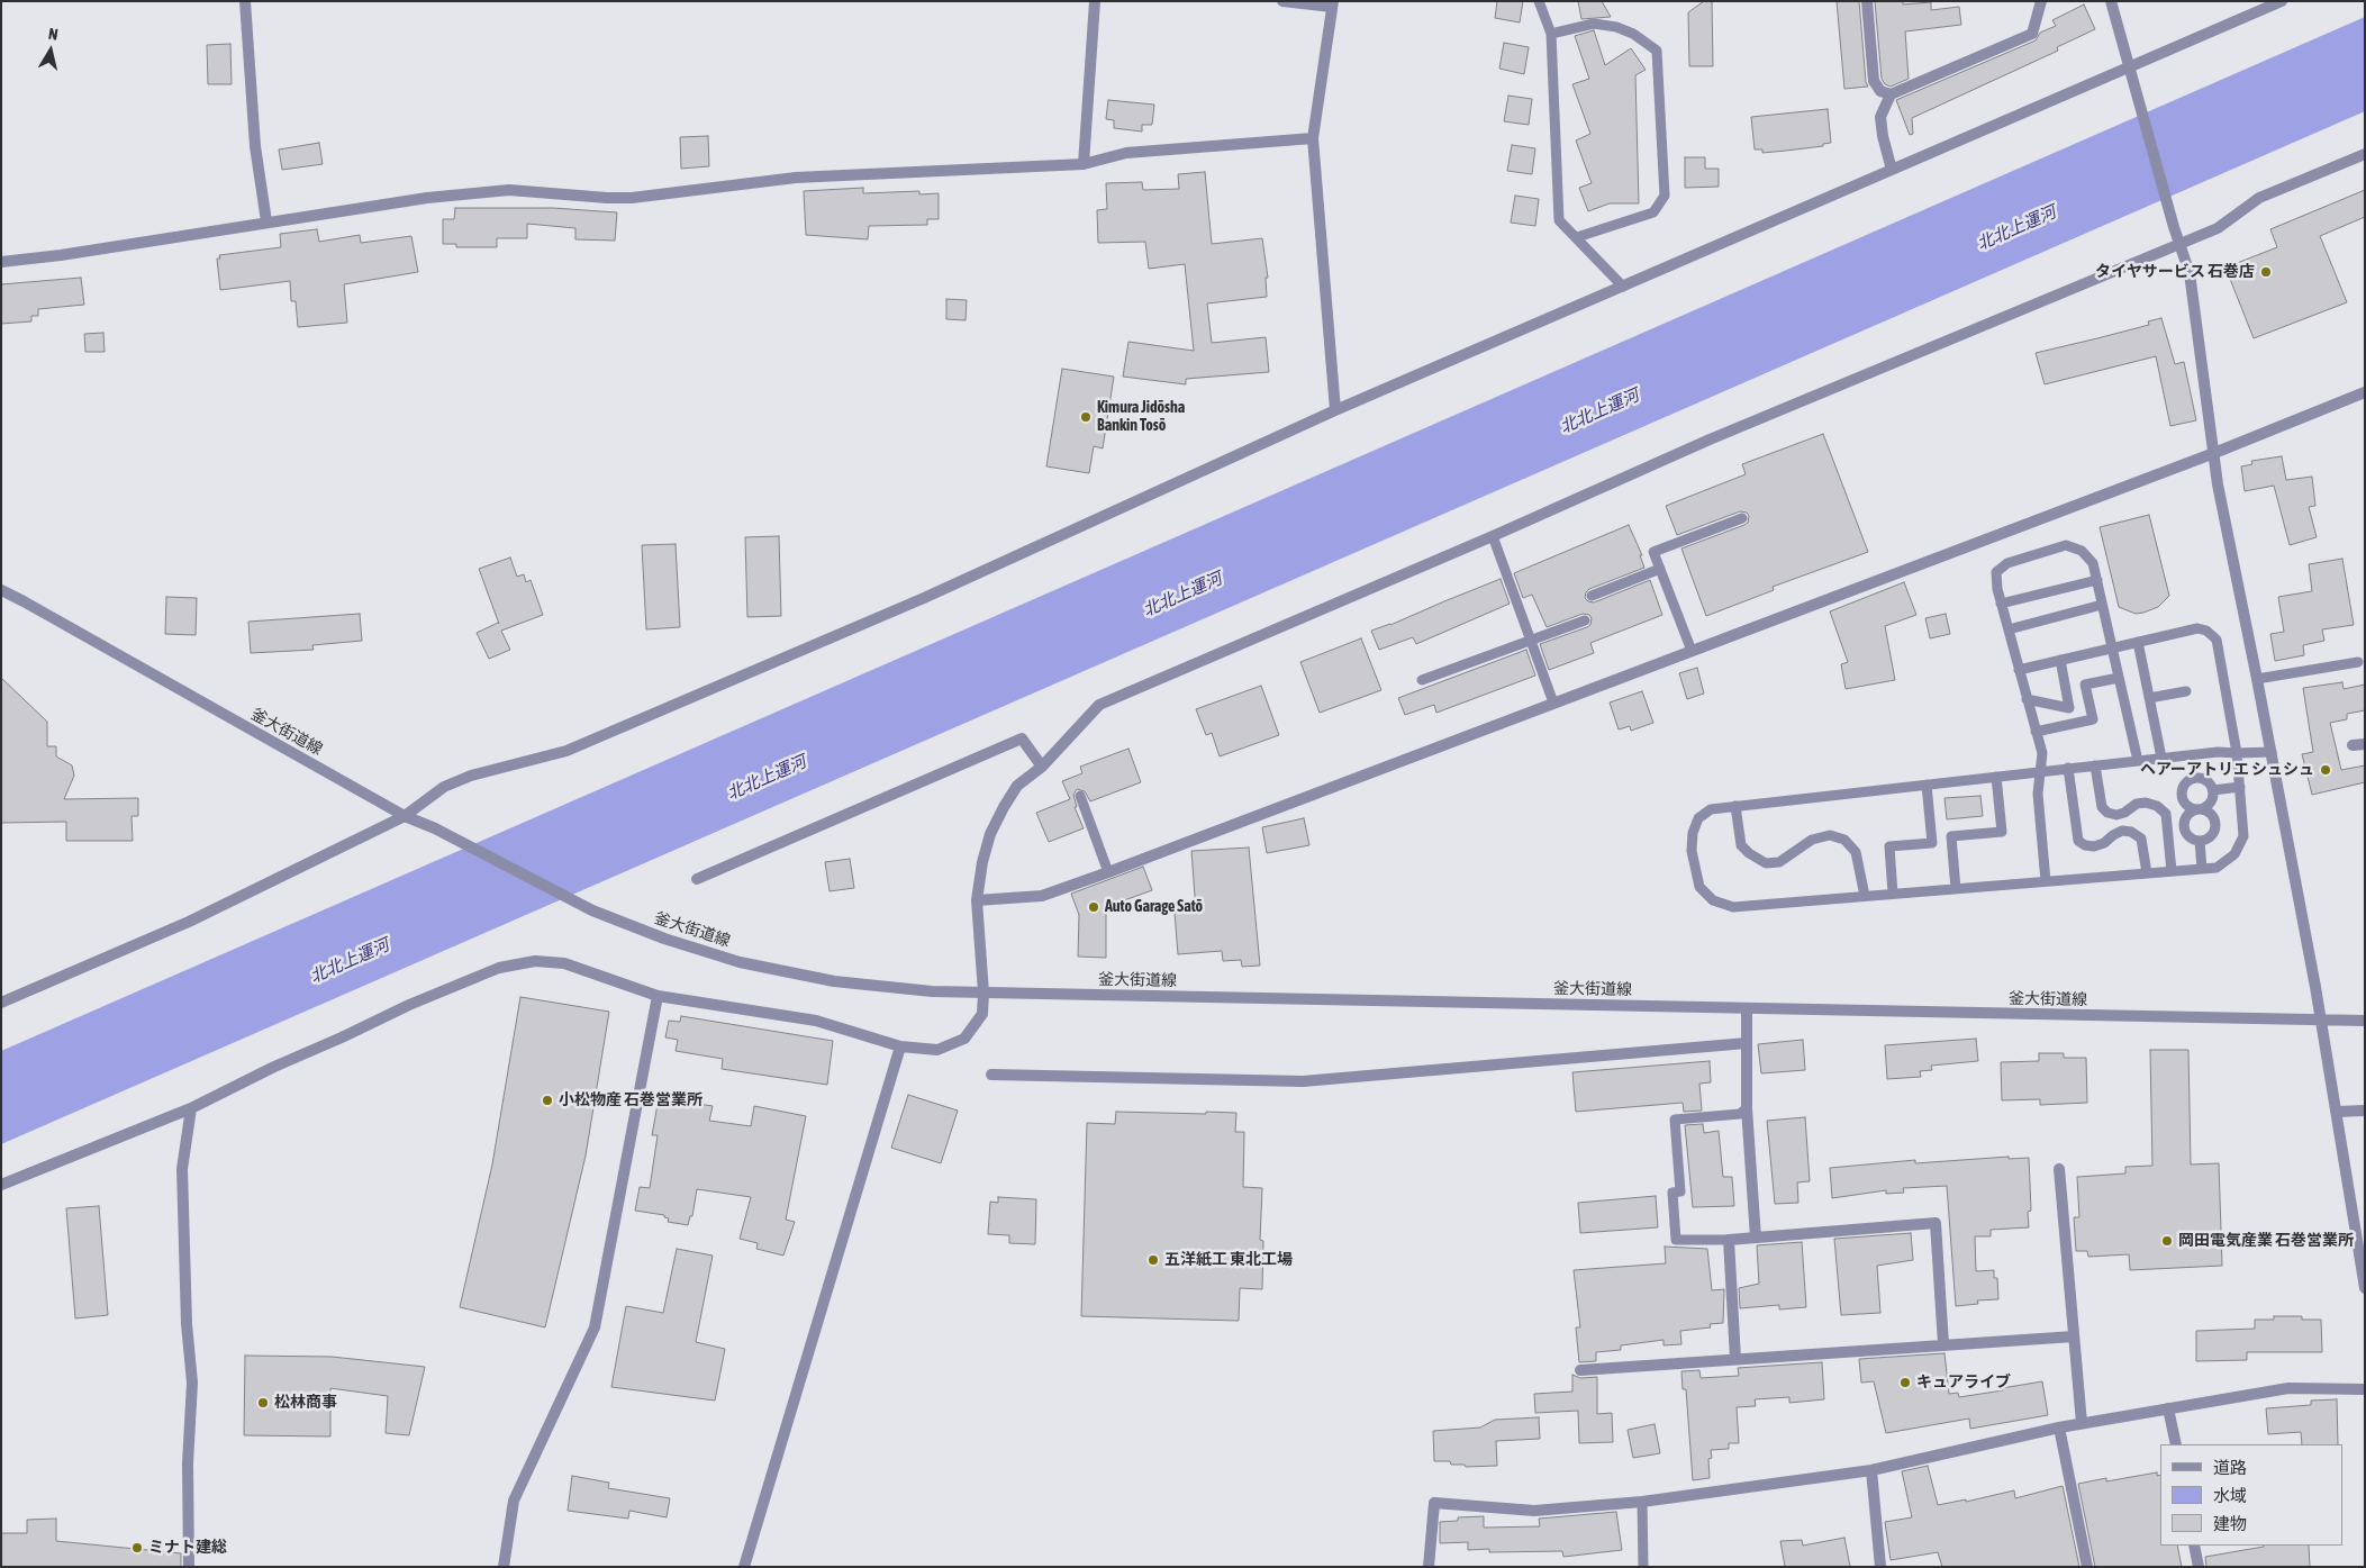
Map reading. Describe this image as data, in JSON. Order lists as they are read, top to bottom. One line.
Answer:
{"streets":{"street":["釜大街道線"]},"water":["北北上運河"],"places":["タイヤサービス 石巻店","Kimura Jidōsha Bankin Tosō","ヘアーアトリエ シュシュ","Auto Garage Satō","小松物産 石巻営業所","岡田電気産業 石巻営業所","五洋紙工 東北工場","キュアライブ","松林商事","ミナト建総"],"legend":["道路","水域","建物"],"north":"top"}
